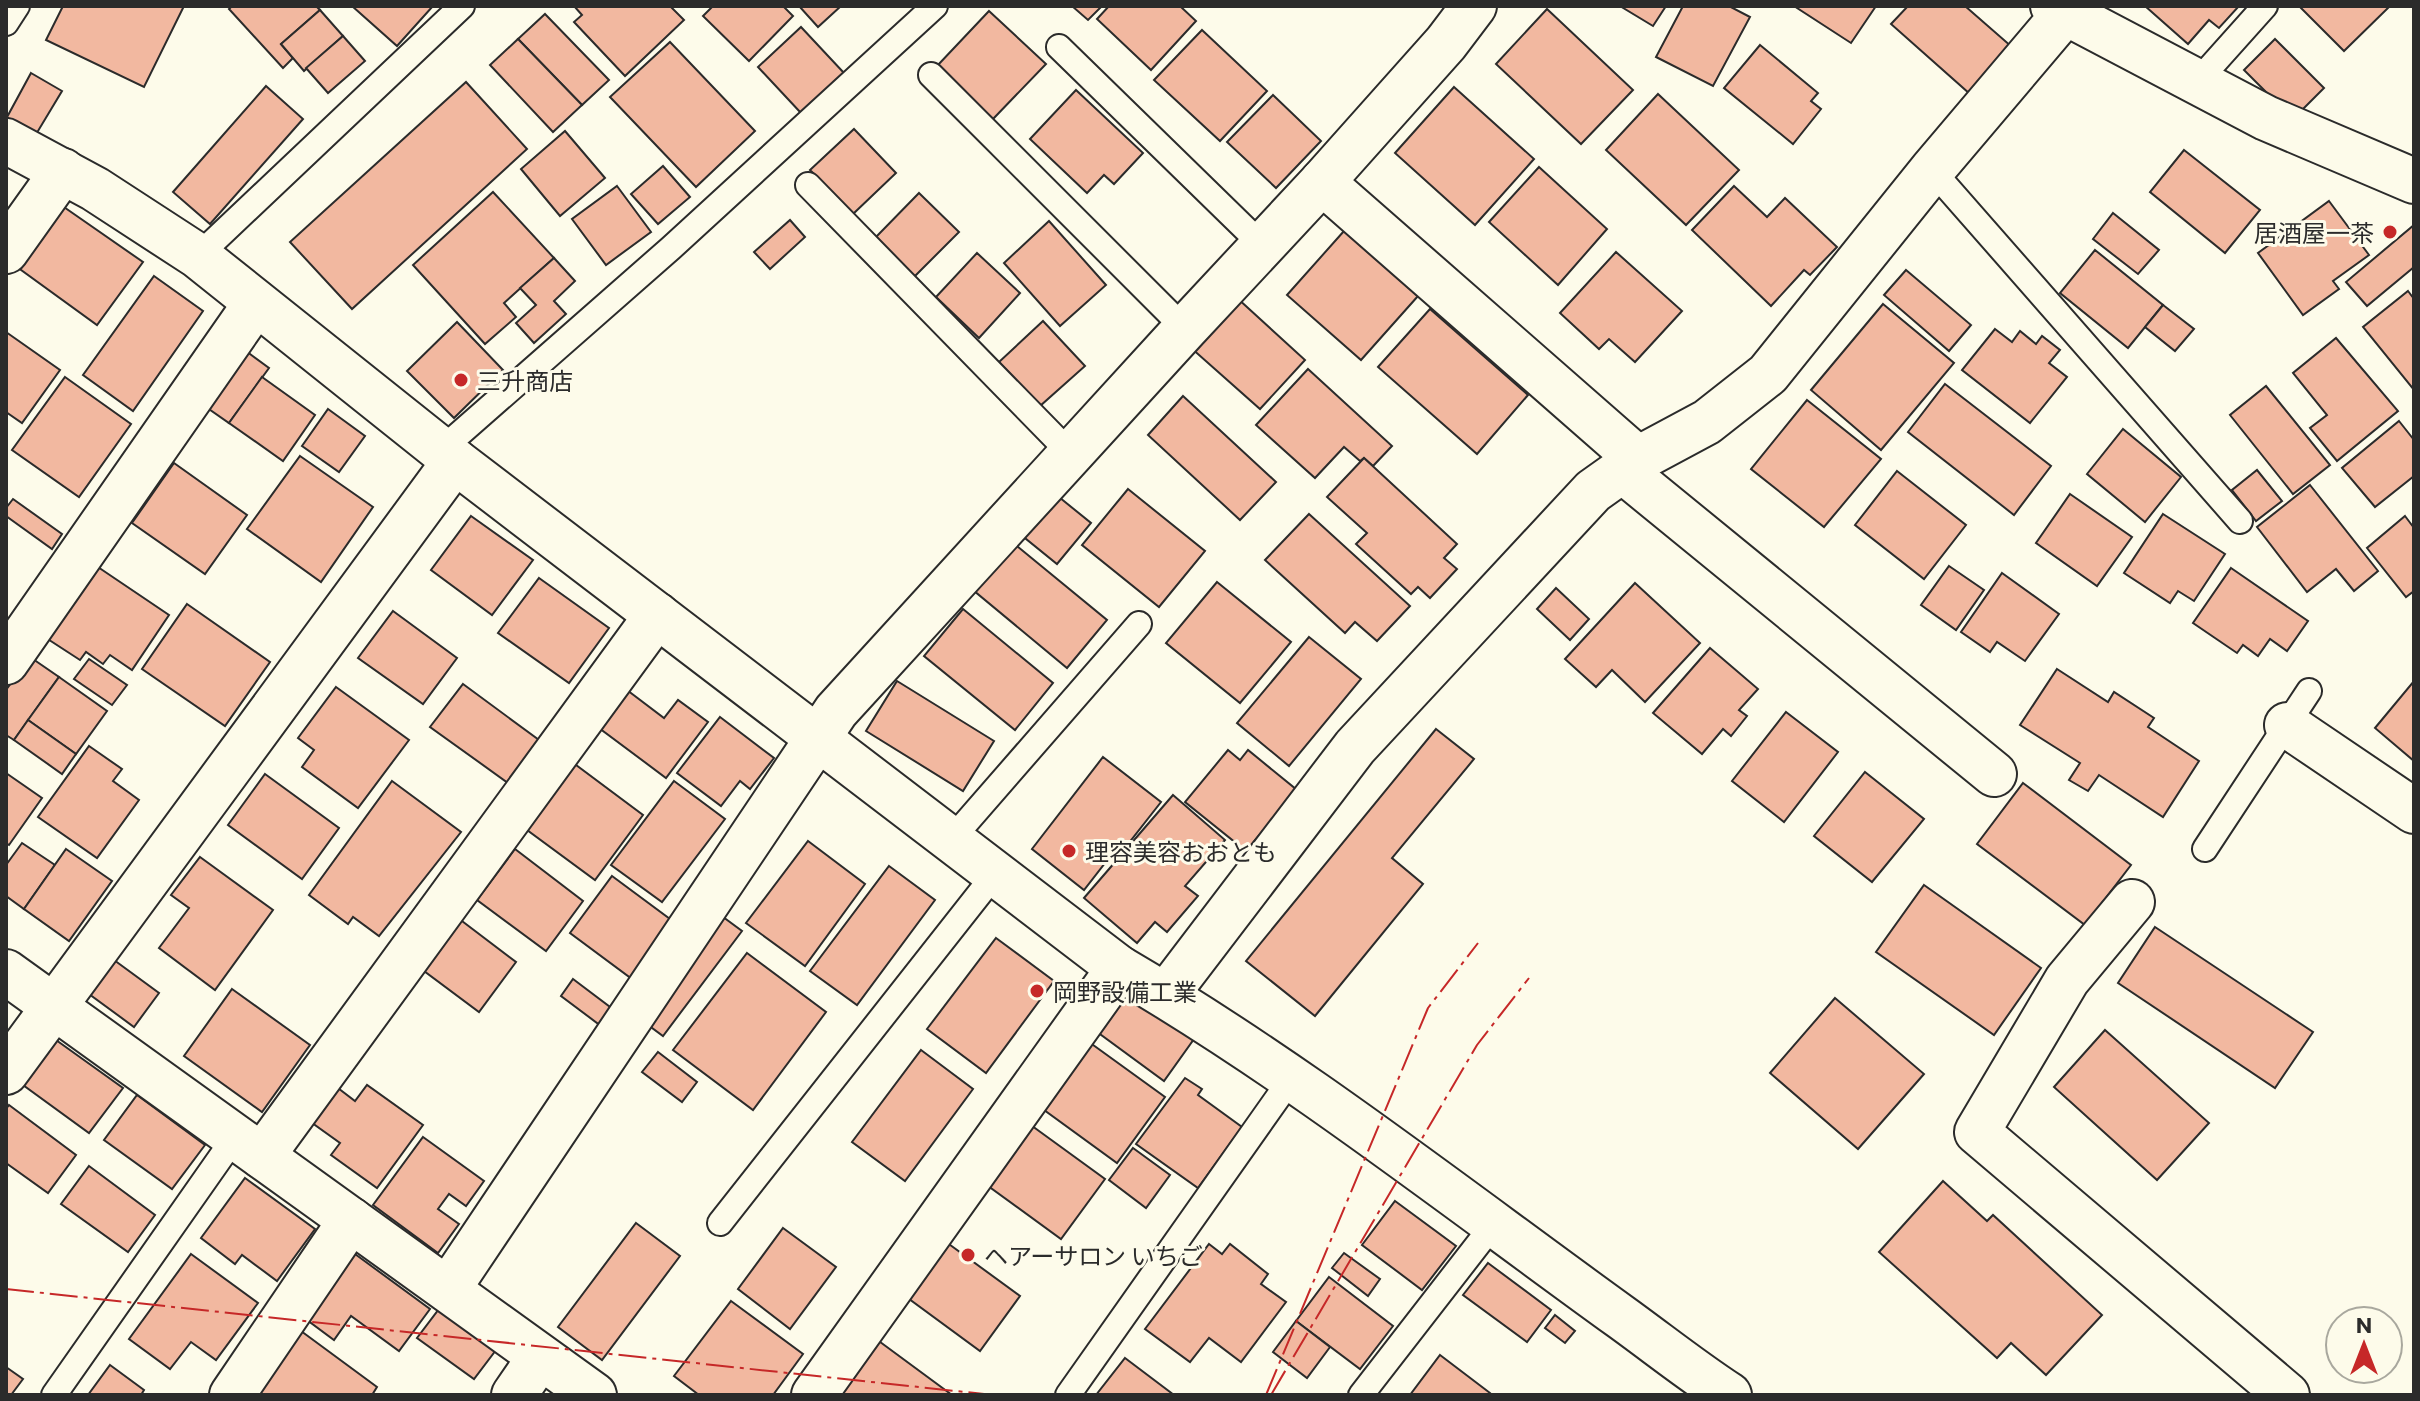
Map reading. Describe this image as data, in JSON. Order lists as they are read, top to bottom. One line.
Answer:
{"places":["居酒屋一茶","三升商店","理容美容おおとも","岡野設備工業","ヘアーサロン いちご"],"north":"top"}
